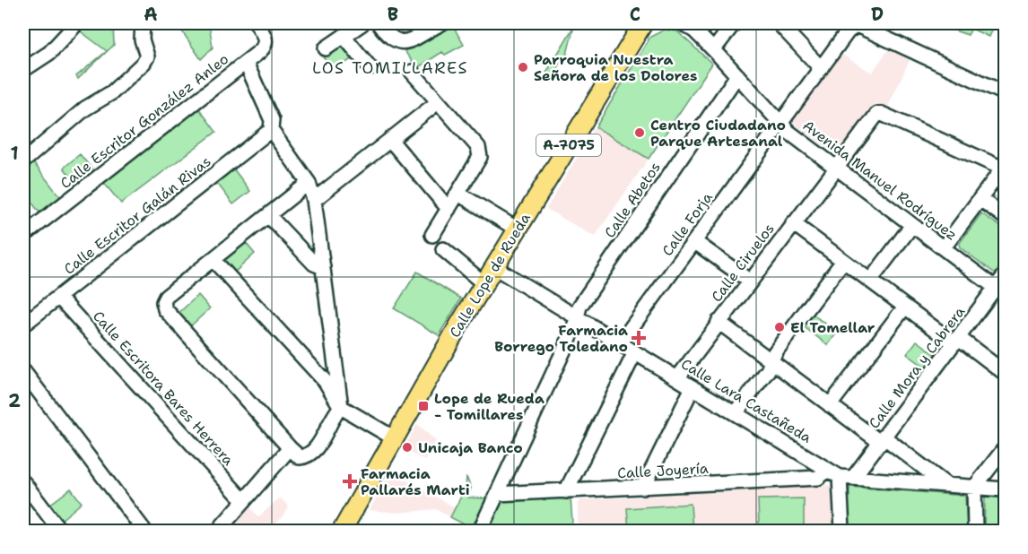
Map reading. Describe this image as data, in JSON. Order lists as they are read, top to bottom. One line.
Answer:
{"streets":{"main road":["A-7075","Calle Lope de Rueda"],"street":["Calle Escritor González Anleo","Avenida Manuel Rodríguez","Calle Abetos","Calle Escritor Galán Rivas","Calle Forja","Calle Ciruelos","Calle Mora y Cabrera","Calle Escritora Bares Herrera","Calle Lara Castañeda","Calle Joyería"]},"crossings":[["Avenida Manuel Rodríguez","Calle Abetos"],["Avenida Manuel Rodríguez","Calle Forja"],["Avenida Manuel Rodríguez","Calle Ciruelos"],["Avenida Manuel Rodríguez","Calle Mora y Cabrera"],["Calle Abetos","Calle Lara Castañeda"],["Calle Abetos","Calle Joyería"],["Calle Escritor Galán Rivas","Calle Escritora Bares Herrera"],["Calle Forja","Calle Lara Castañeda"],["Calle Ciruelos","Calle Lara Castañeda"],["Calle Lope de Rueda","Calle Lara Castañeda"],["Calle Mora y Cabrera","Calle Lara Castañeda"],["Calle Mora y Cabrera","Calle Joyería"],["Calle Lara Castañeda","Calle Joyería"]],"districts":["LOS TOMILLARES"],"places":{"other":["Parroquia Nuestra Señora de los Dolores","Centro Ciudadano Parque Artesanal","El Tomellar","Unicaja Banco"],"health":["Farmacia Borrego Toledano","Farmacia Pallarés Marti"],"transit":["Lope de Rueda - Tomillares"]},"grid":{"columns":["A","B","C","D"],"rows":["1","2"]}}
